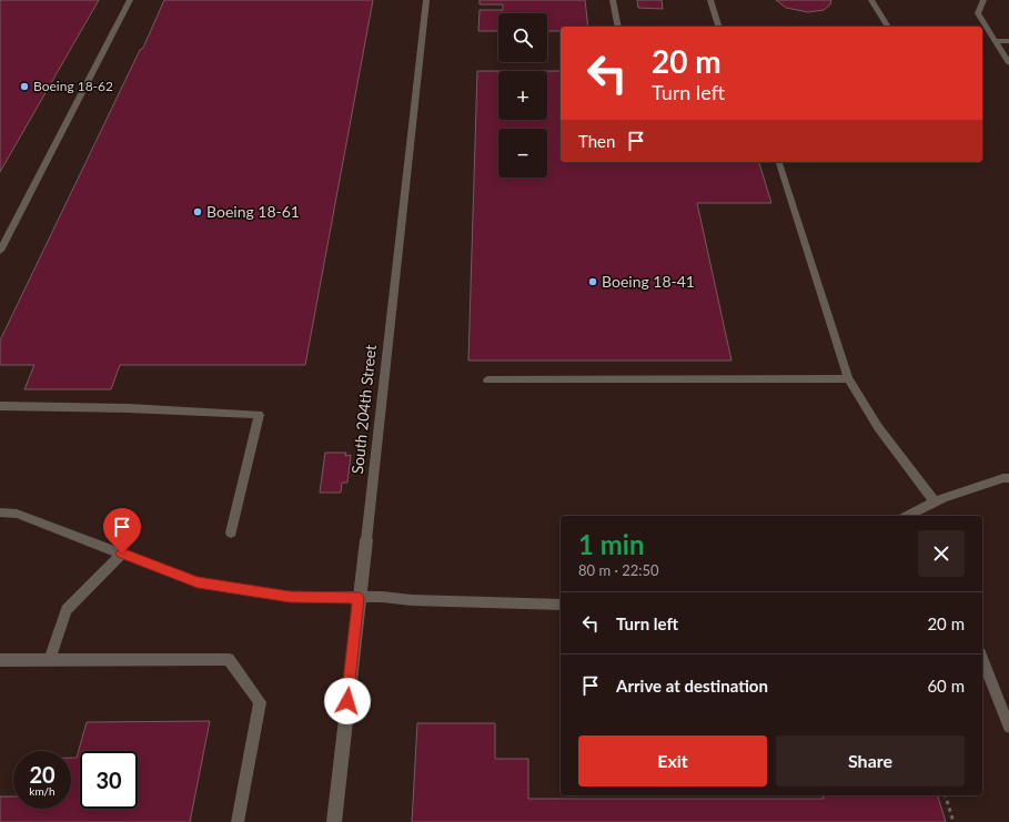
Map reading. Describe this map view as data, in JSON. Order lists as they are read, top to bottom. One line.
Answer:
{"streets":{"street":["South 204th Street"]},"places":["Boeing 18-62","Boeing 18-61","Boeing 18-41"],"page":{"map_buttons":["+","−"],"turn":["20 m","Turn left"],"then":"Then","heading":["1 min","80 m · 22:50"],"list":[{"name":"Turn left","value":"20 m"},{"name":"Arrive at destination","value":"60 m"}],"buttons":["Exit","Share"],"speed":"20 km/h","limit":"30"}}
